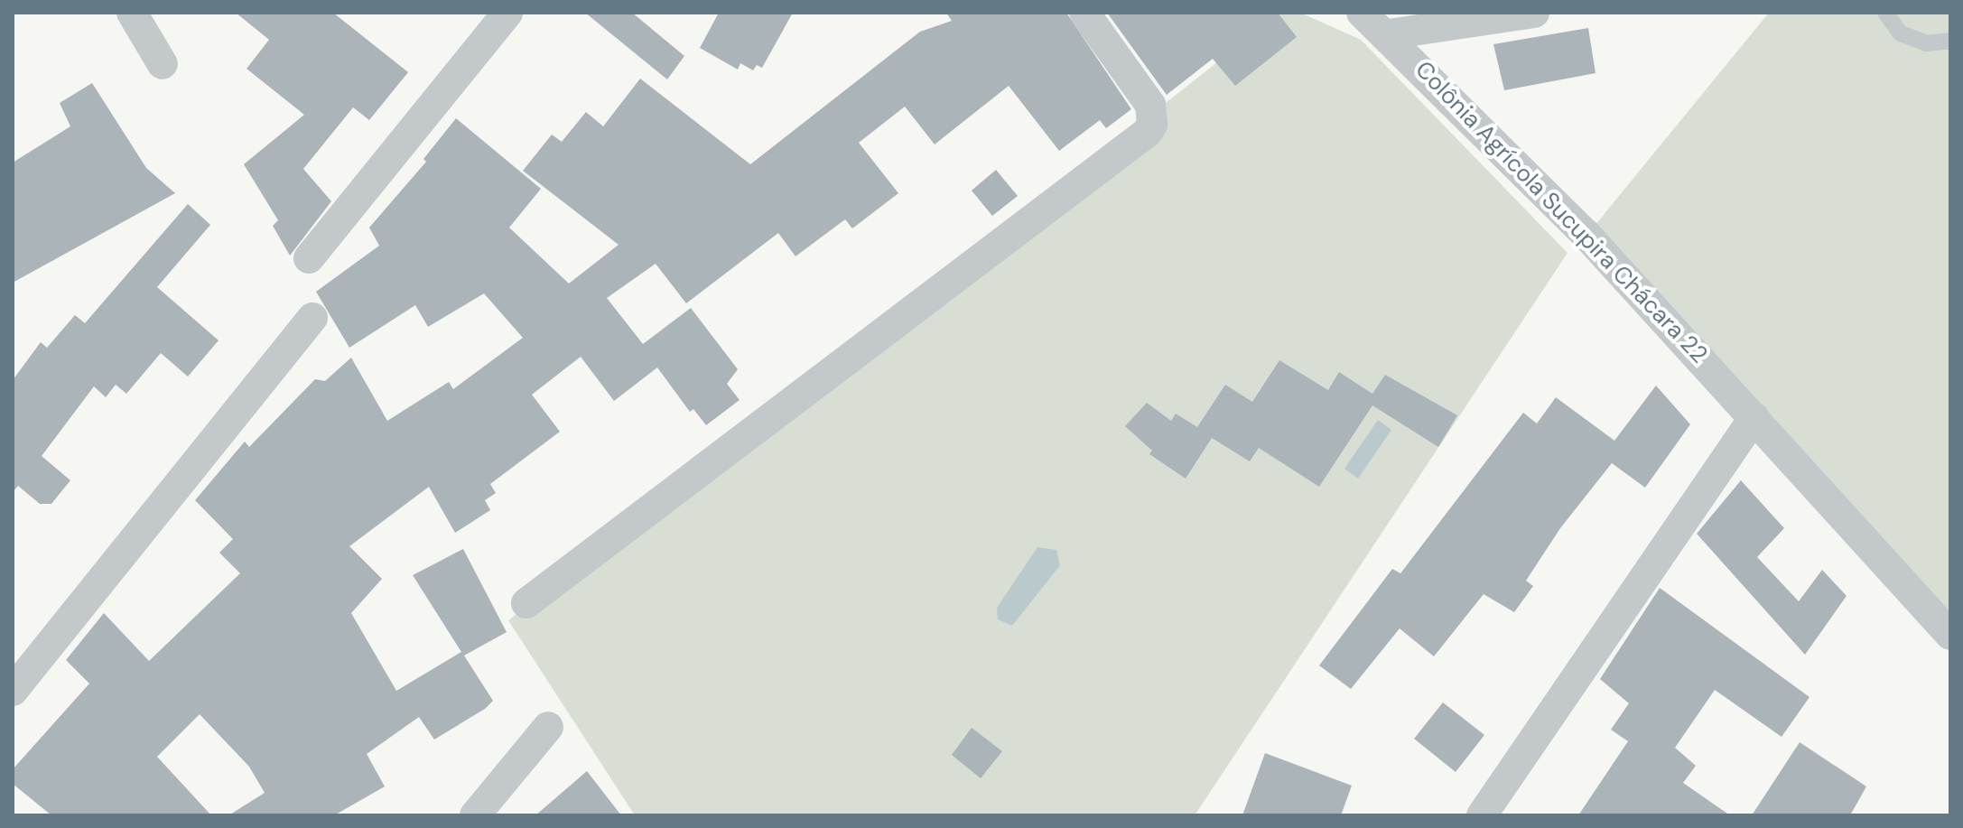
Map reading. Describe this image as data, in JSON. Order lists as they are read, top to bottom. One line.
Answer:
{"streets":{"street":["Colônia Agrícola Sucupira Chácara 22"]}}
